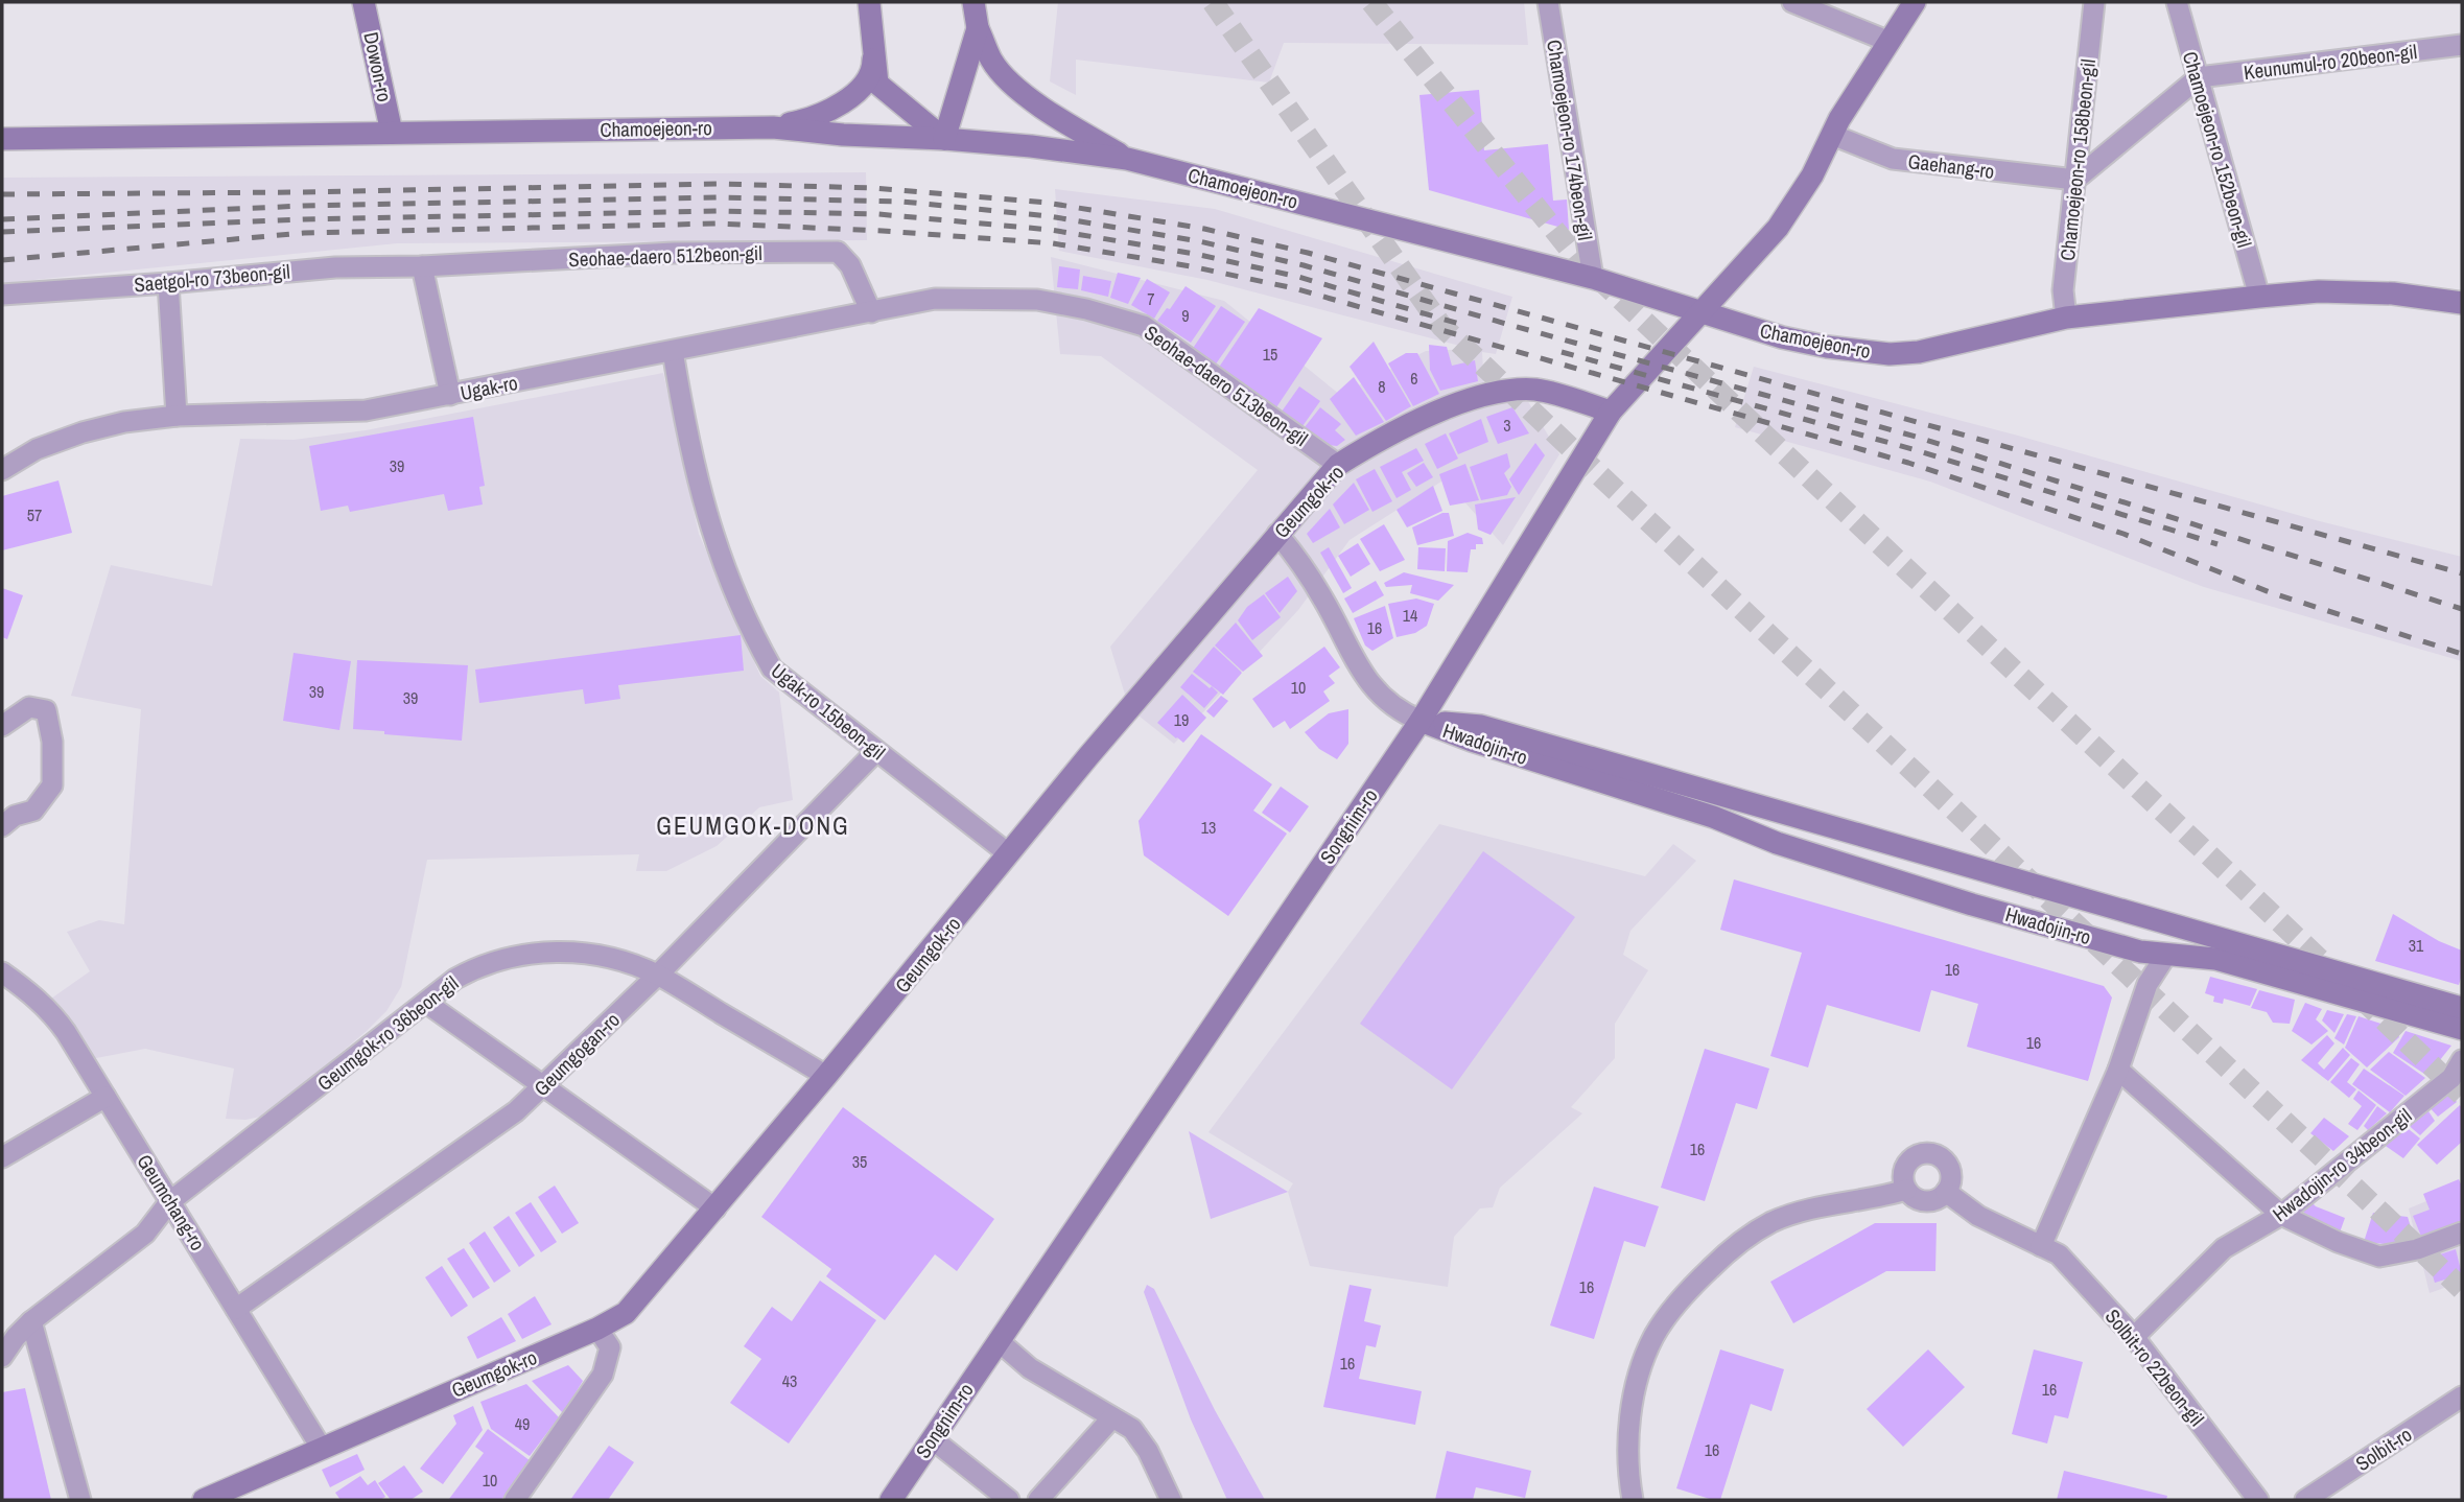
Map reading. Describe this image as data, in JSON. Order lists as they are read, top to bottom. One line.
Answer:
{"streets":{"main road":["Dowon-ro","Chamoejeon-ro","Geumgok-ro","Hwadojin-ro","Songnim-ro"],"street":["Keunumul-ro 20beon-gil","Chamoejeon-ro 174beon-gil","Chamoejeon-ro 152beon-gil","Chamoejeon-ro 158beon-gil","Gaehang-ro","Seohae-daero 512beon-gil","Saetgol-ro 73beon-gil","Seohae-daero 513beon-gil","Ugak-ro","Ugak-ro 15beon-gil","Geumgok-ro 36beon-gil","Geumgogan-ro","Hwadojin-ro 34beon-gil","Geumchang-ro","Solbit-ro 22beon-gil","Solbit-ro"]},"crossings":[["Keunumul-ro 20beon-gil","Chamoejeon-ro 152beon-gil"],["Dowon-ro","Chamoejeon-ro"],["Chamoejeon-ro","Chamoejeon-ro 174beon-gil"],["Chamoejeon-ro","Chamoejeon-ro 152beon-gil"],["Chamoejeon-ro","Chamoejeon-ro 158beon-gil"],["Chamoejeon-ro","Songnim-ro"],["Chamoejeon-ro 158beon-gil","Gaehang-ro"],["Seohae-daero 512beon-gil","Saetgol-ro 73beon-gil"],["Seohae-daero 512beon-gil","Ugak-ro"],["Seohae-daero 513beon-gil","Ugak-ro"],["Seohae-daero 513beon-gil","Geumgok-ro"],["Ugak-ro","Ugak-ro 15beon-gil"],["Geumgok-ro","Ugak-ro 15beon-gil"],["Geumgok-ro","Songnim-ro"],["Geumgok-ro","Geumgok-ro 36beon-gil"],["Geumgok-ro","Geumchang-ro"],["Ugak-ro 15beon-gil","Geumgogan-ro"],["Hwadojin-ro","Songnim-ro"],["Geumgok-ro 36beon-gil","Geumgogan-ro"],["Geumgok-ro 36beon-gil","Geumchang-ro"],["Geumgogan-ro","Geumchang-ro"],["Hwadojin-ro 34beon-gil","Solbit-ro 22beon-gil"]],"districts":["GEUMGOK-DONG"],"house_numbers":["7","9","15","6","8","3","39","57","14","16","10","39","39","19","13","31","16","16","16","35","16","16","43","16","49","16","10"]}
